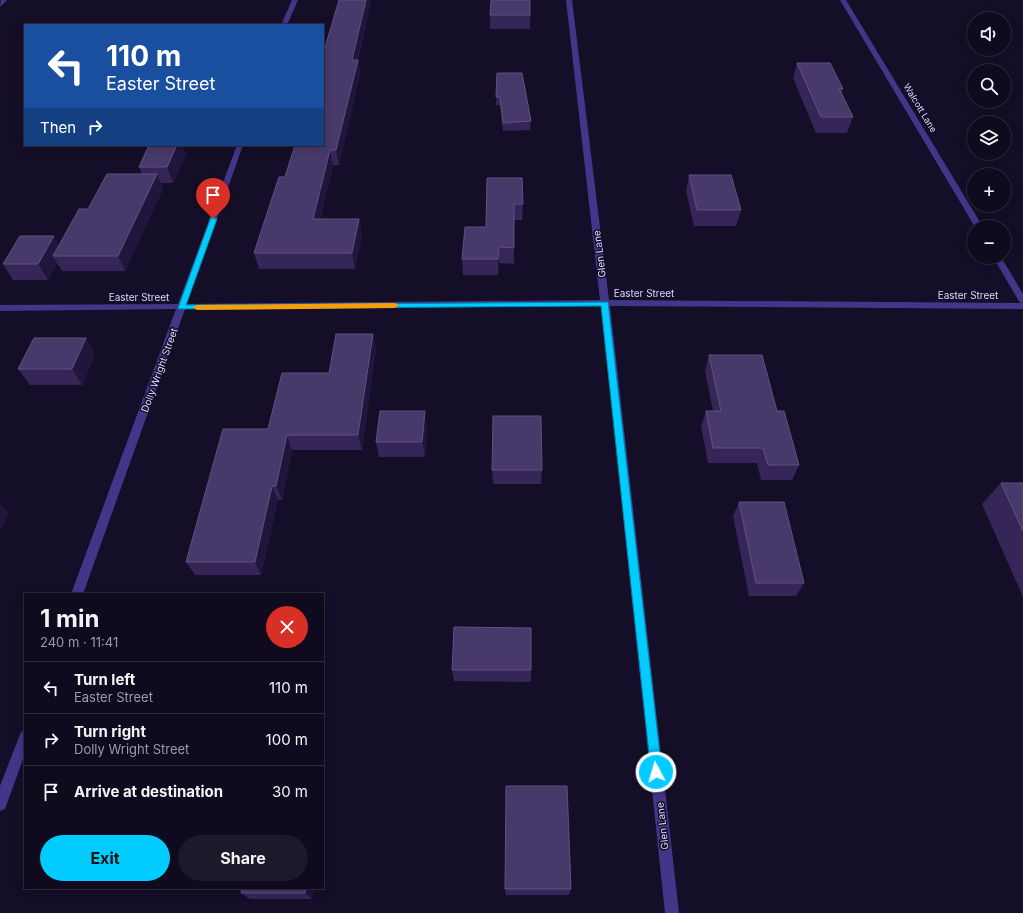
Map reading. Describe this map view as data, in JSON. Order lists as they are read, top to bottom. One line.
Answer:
{"streets":{"street":["Walcott Lane","Glen Lane","Easter Street","Dolly Wright Street"]},"crossings":[["Glen Lane","Easter Street"],["Easter Street","Dolly Wright Street"]],"page":{"map_buttons":["+","−"],"turn":["110 m","Easter Street"],"then":"Then","heading":["1 min","240 m · 11:41"],"list":[{"name":"Turn left","note":"Easter Street","value":"110 m"},{"name":"Turn right","note":"Dolly Wright Street","value":"100 m"},{"name":"Arrive at destination","value":"30 m"}],"buttons":["Exit","Share"]}}
